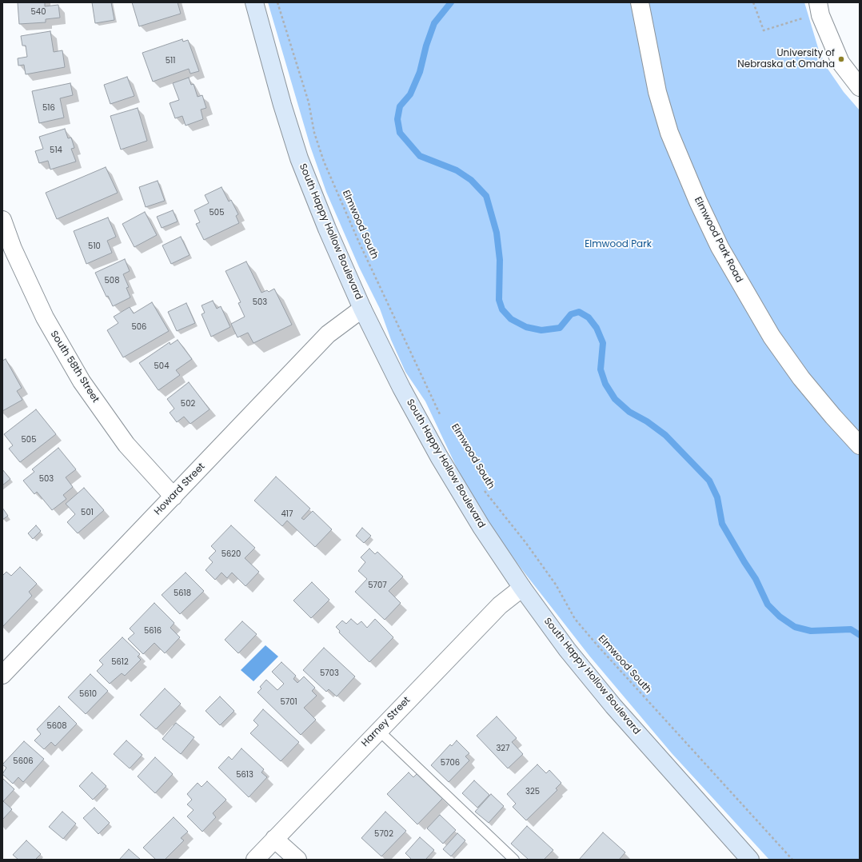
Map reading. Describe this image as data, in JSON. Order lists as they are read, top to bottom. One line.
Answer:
{"streets":{"street":["South Happy Hollow Boulevard","Elmwood Park Road","South 58th Street","Howard Street","Harney Street"],"path":["Elmwood South"]},"crossings":[["South Happy Hollow Boulevard","Howard Street"],["South Happy Hollow Boulevard","Harney Street"],["South 58th Street","Howard Street"]],"parks":["Elmwood Park"],"places":["University of Nebraska at Omaha"],"house_numbers":["540","511","516","514","505","510","508","503","506","504","502","505","503","501","417","5620","5707","5618","5616","5612","5703","5610","5701","5608","327","5606","5706","5613","325","5702"]}
